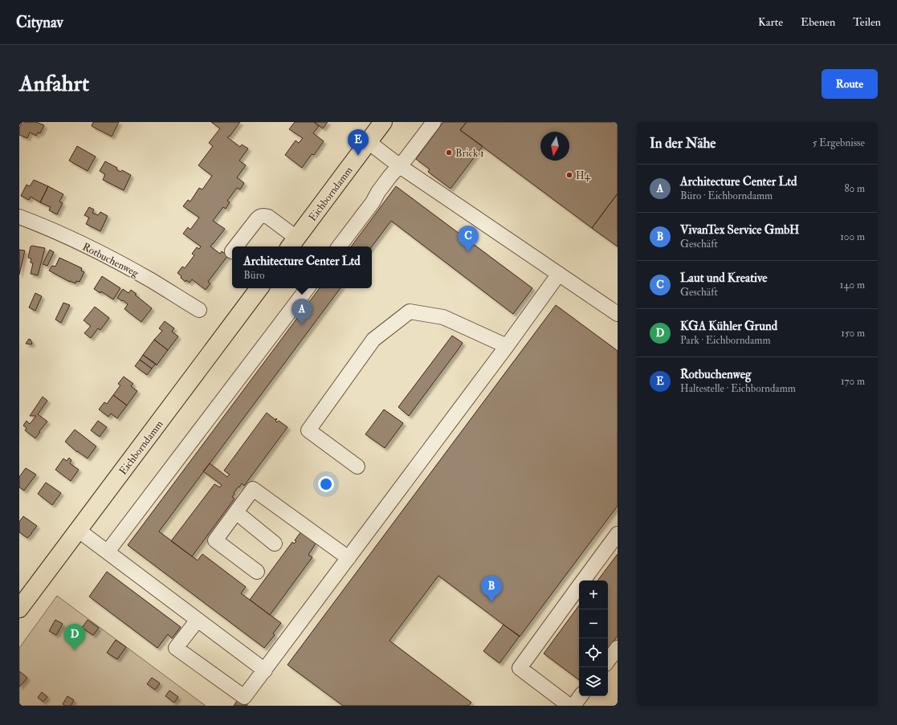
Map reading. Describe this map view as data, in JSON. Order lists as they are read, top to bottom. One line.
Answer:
{"streets":{"main road":["Eichborndamm"],"street":["Rotbuchenweg"]},"places":["Brick 1","H4"],"north":"bottom","page":{"header":"Citynav","nav":["Karte","Ebenen","Teilen"],"buttons":"Route","title":"Anfahrt","heading":["In der Nähe","5 Ergebnisse"],"pins":["E","C","A","B","D"],"list":[{"mark":"A","name":"Architecture Center Ltd","note":"Büro · Eichborndamm","value":"80 m"},{"mark":"B","name":"VivanTex Service GmbH","note":"Geschäft","value":"100 m"},{"mark":"C","name":"Laut und Kreative","note":"Geschäft","value":"140 m"},{"mark":"D","name":"KGA Kühler Grund","note":"Park · Eichborndamm","value":"150 m"},{"mark":"E","name":"Rotbuchenweg","note":"Haltestelle · Eichborndamm","value":"170 m"}],"popup":["Architecture Center Ltd","Büro"],"map_buttons":["+","−"]}}
